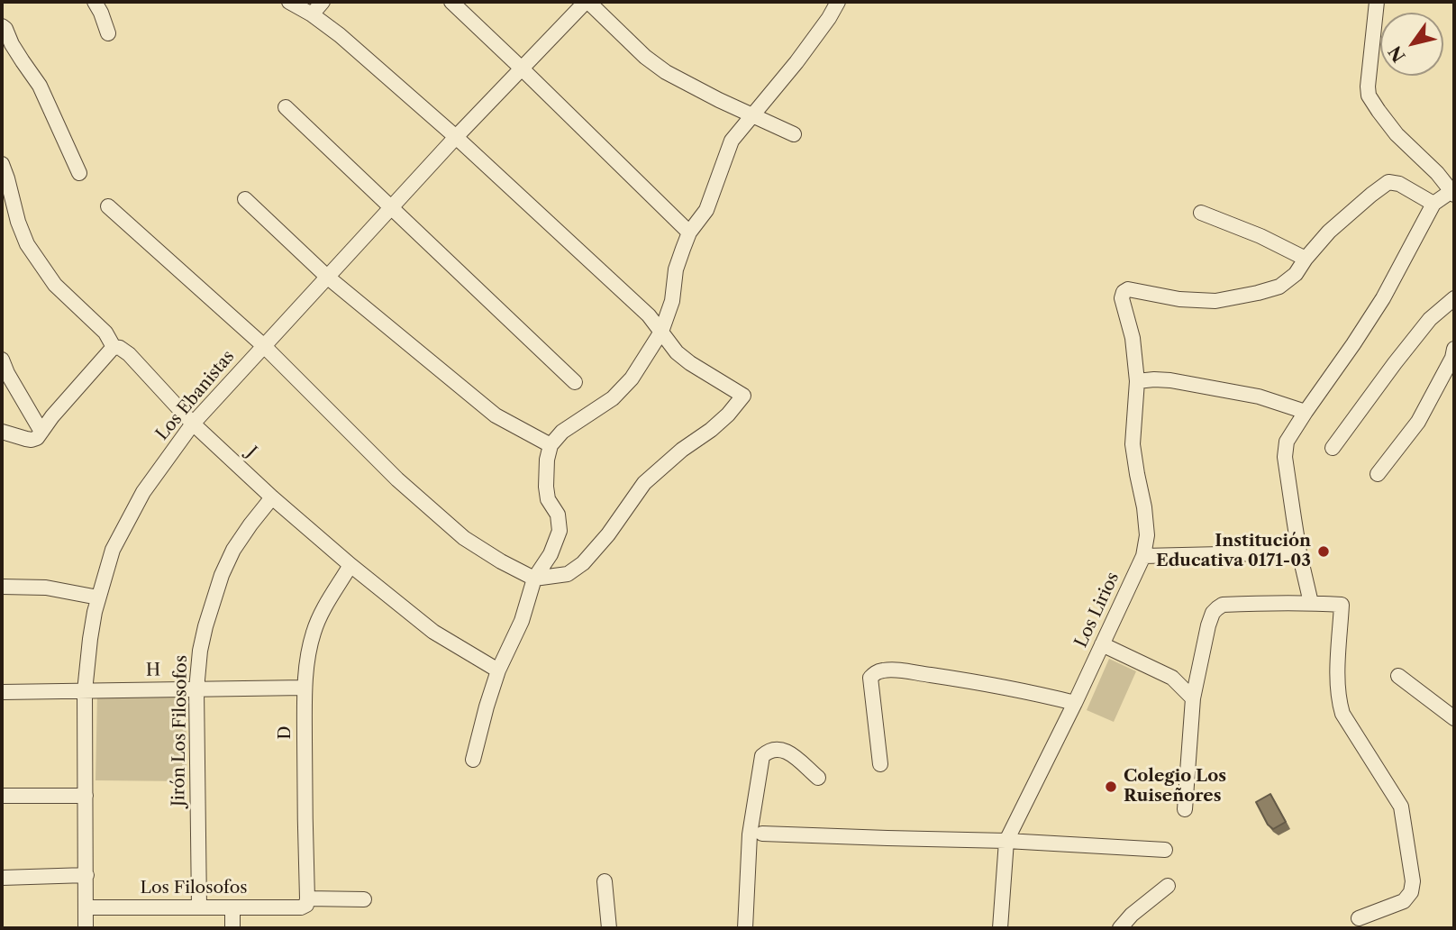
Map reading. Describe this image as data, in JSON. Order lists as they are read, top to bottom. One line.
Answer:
{"streets":{"street":["Los Ebanistas","J","Los Lirios","H","Jirón Los Filosofos","D","Los Filosofos"]},"crossings":[["Los Ebanistas","J"],["Los Ebanistas","H"],["Los Ebanistas","Los Filosofos"],["J","Jirón Los Filosofos"],["J","D"],["H","Jirón Los Filosofos"],["H","D"],["Jirón Los Filosofos","Los Filosofos"],["D","Los Filosofos"]],"places":["Institución Educativa 0171-03","Colegio Los Ruiseñores"],"north":"bottom left"}
